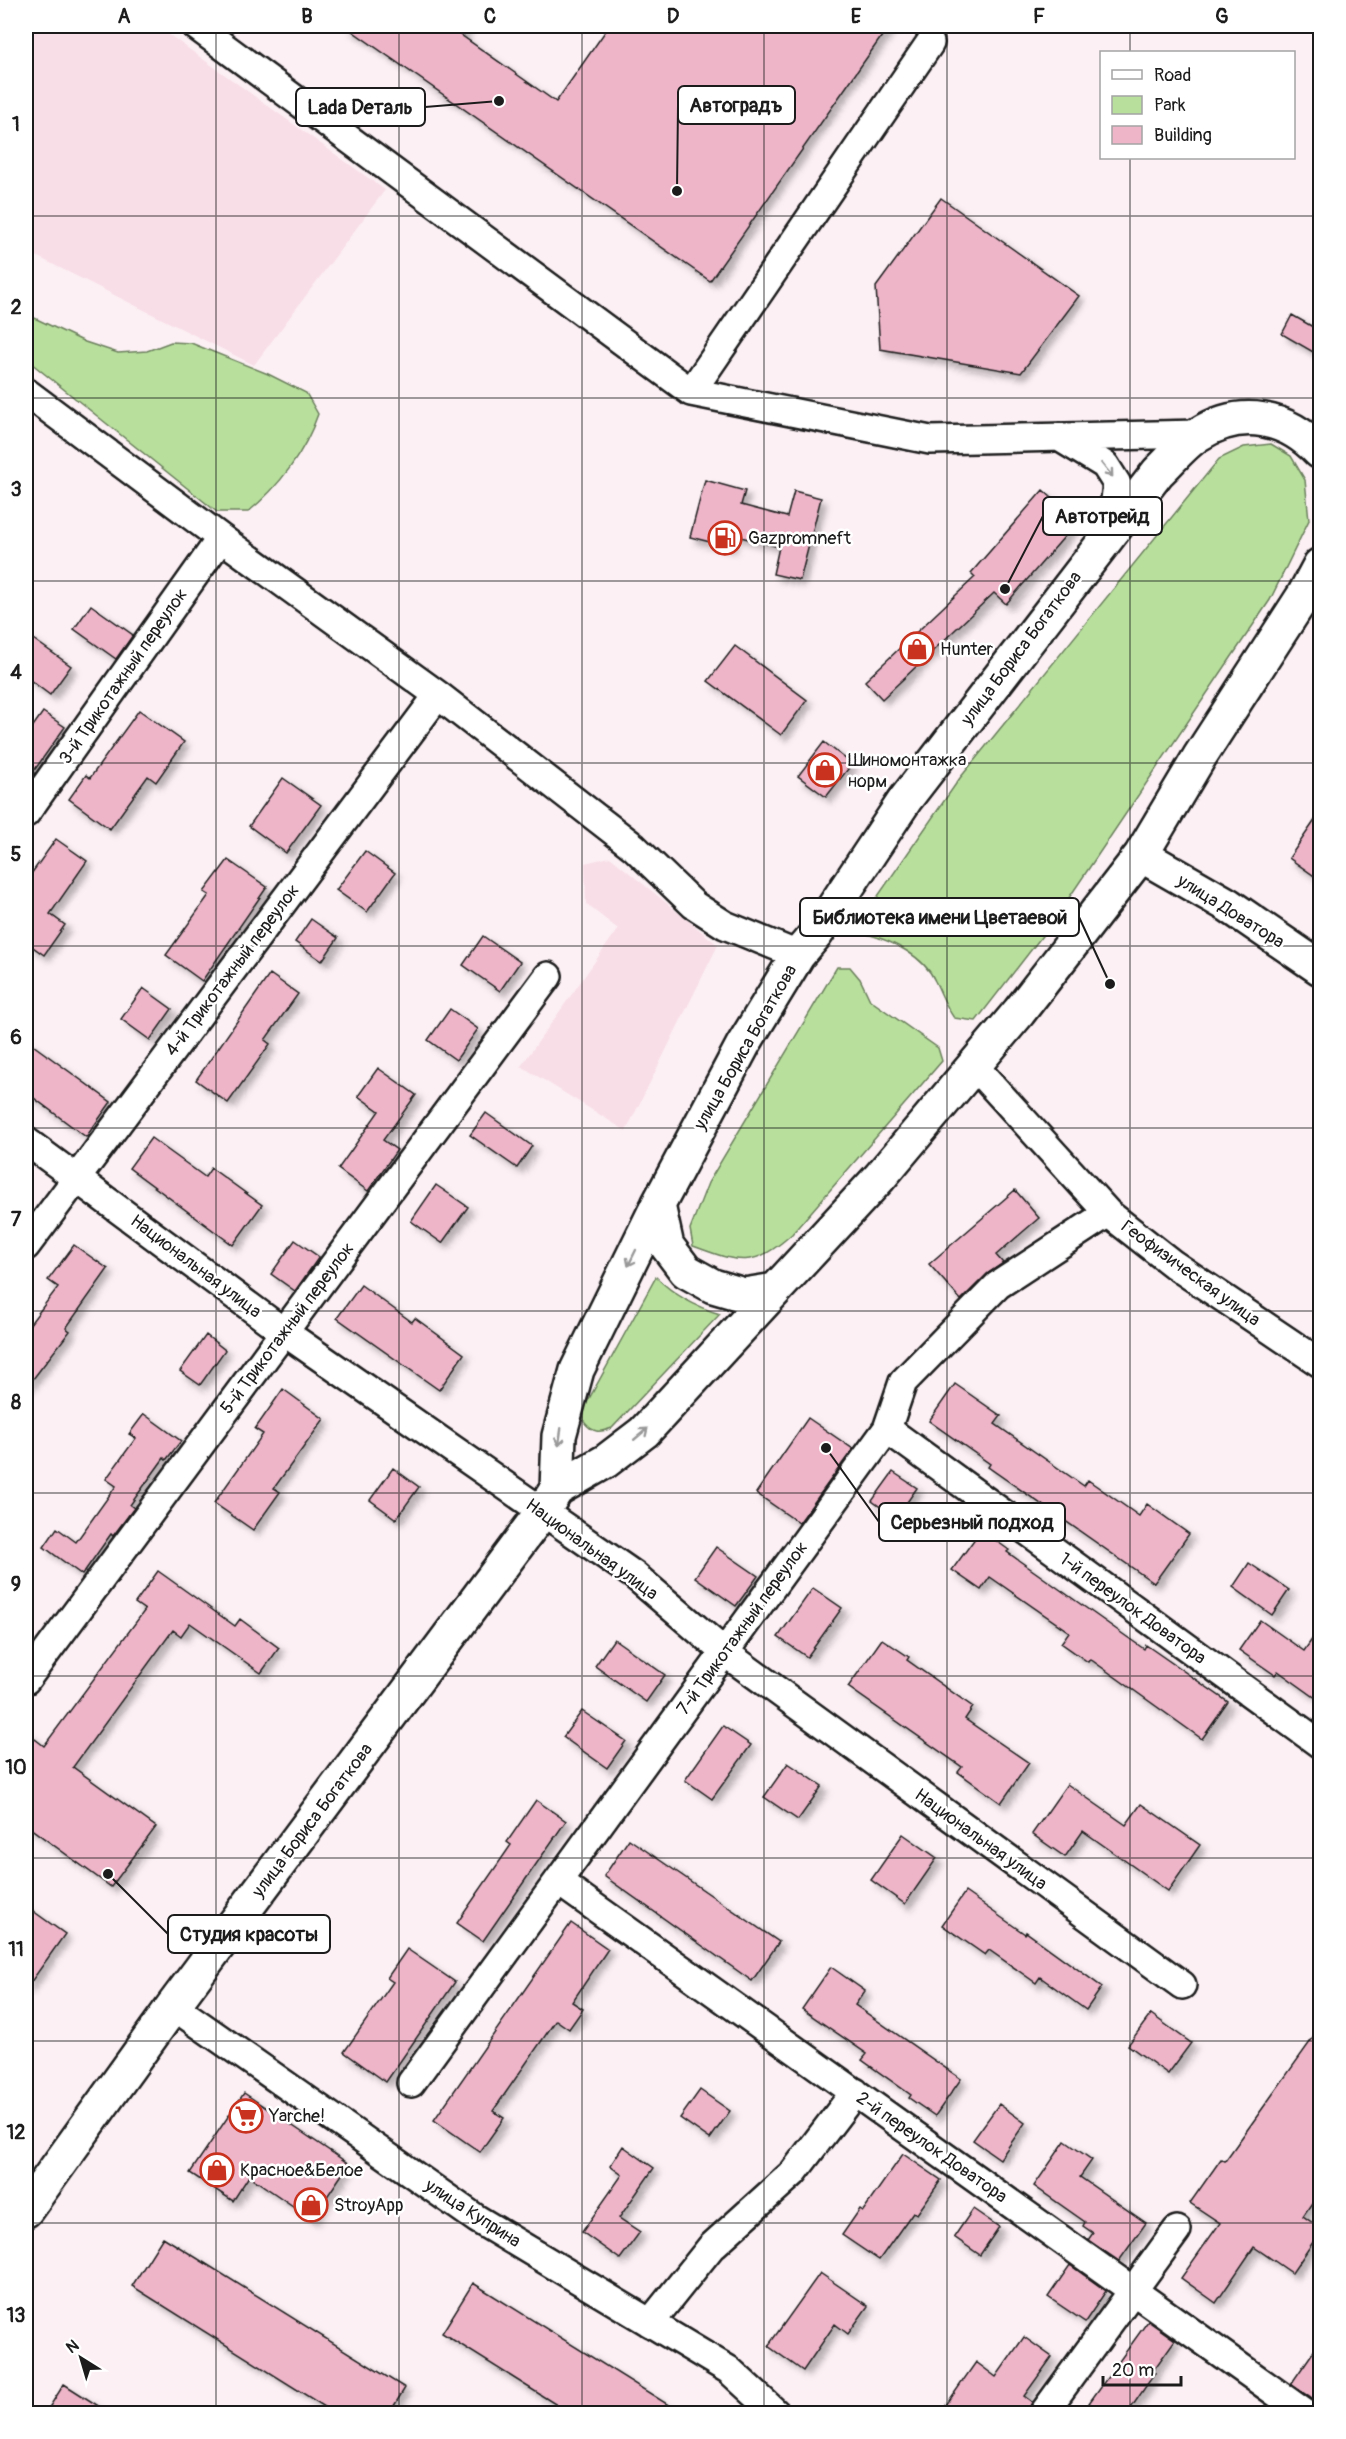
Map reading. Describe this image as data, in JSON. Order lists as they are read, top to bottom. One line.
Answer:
{"streets":{"main road":["улица Бориса Богаткова","улица Доватора"],"street":["3-й Трикотажный переулок","4-й Трикотажный переулок","Национальная улица","Геофизическая улица","5-й Трикотажный переулок","1-й переулок Доватора","7-й Трикотажный переулок","2-й переулок Доватора","улица Куприна"]},"crossings":[["улица Бориса Богаткова","улица Доватора"],["улица Бориса Богаткова","Национальная улица"],["улица Бориса Богаткова","Геофизическая улица"],["улица Бориса Богаткова","улица Куприна"],["4-й Трикотажный переулок","Национальная улица"],["Национальная улица","5-й Трикотажный переулок"],["Национальная улица","7-й Трикотажный переулок"],["Геофизическая улица","7-й Трикотажный переулок"],["1-й переулок Доватора","7-й Трикотажный переулок"],["7-й Трикотажный переулок","2-й переулок Доватора"]],"places":{"other":["Lada Dеталь","Автоградъ","Автотрейд","Библиотека имени Цветаевой","Серьезный подход","Студия красоты"],"fuel station":["Gazpromneft"],"shop":["Hunter","Шиномонтажка норм","Красное&Белое","StroyApp"],"supermarket":["Yarche!"]},"legend":["Road","Park","Building"],"scale_bar":"20 m","north":"top left","grid":{"columns":["A","B","C","D","E","F","G"],"rows":["1","2","3","4","5","6","7","8","9","10","11","12","13"]}}
